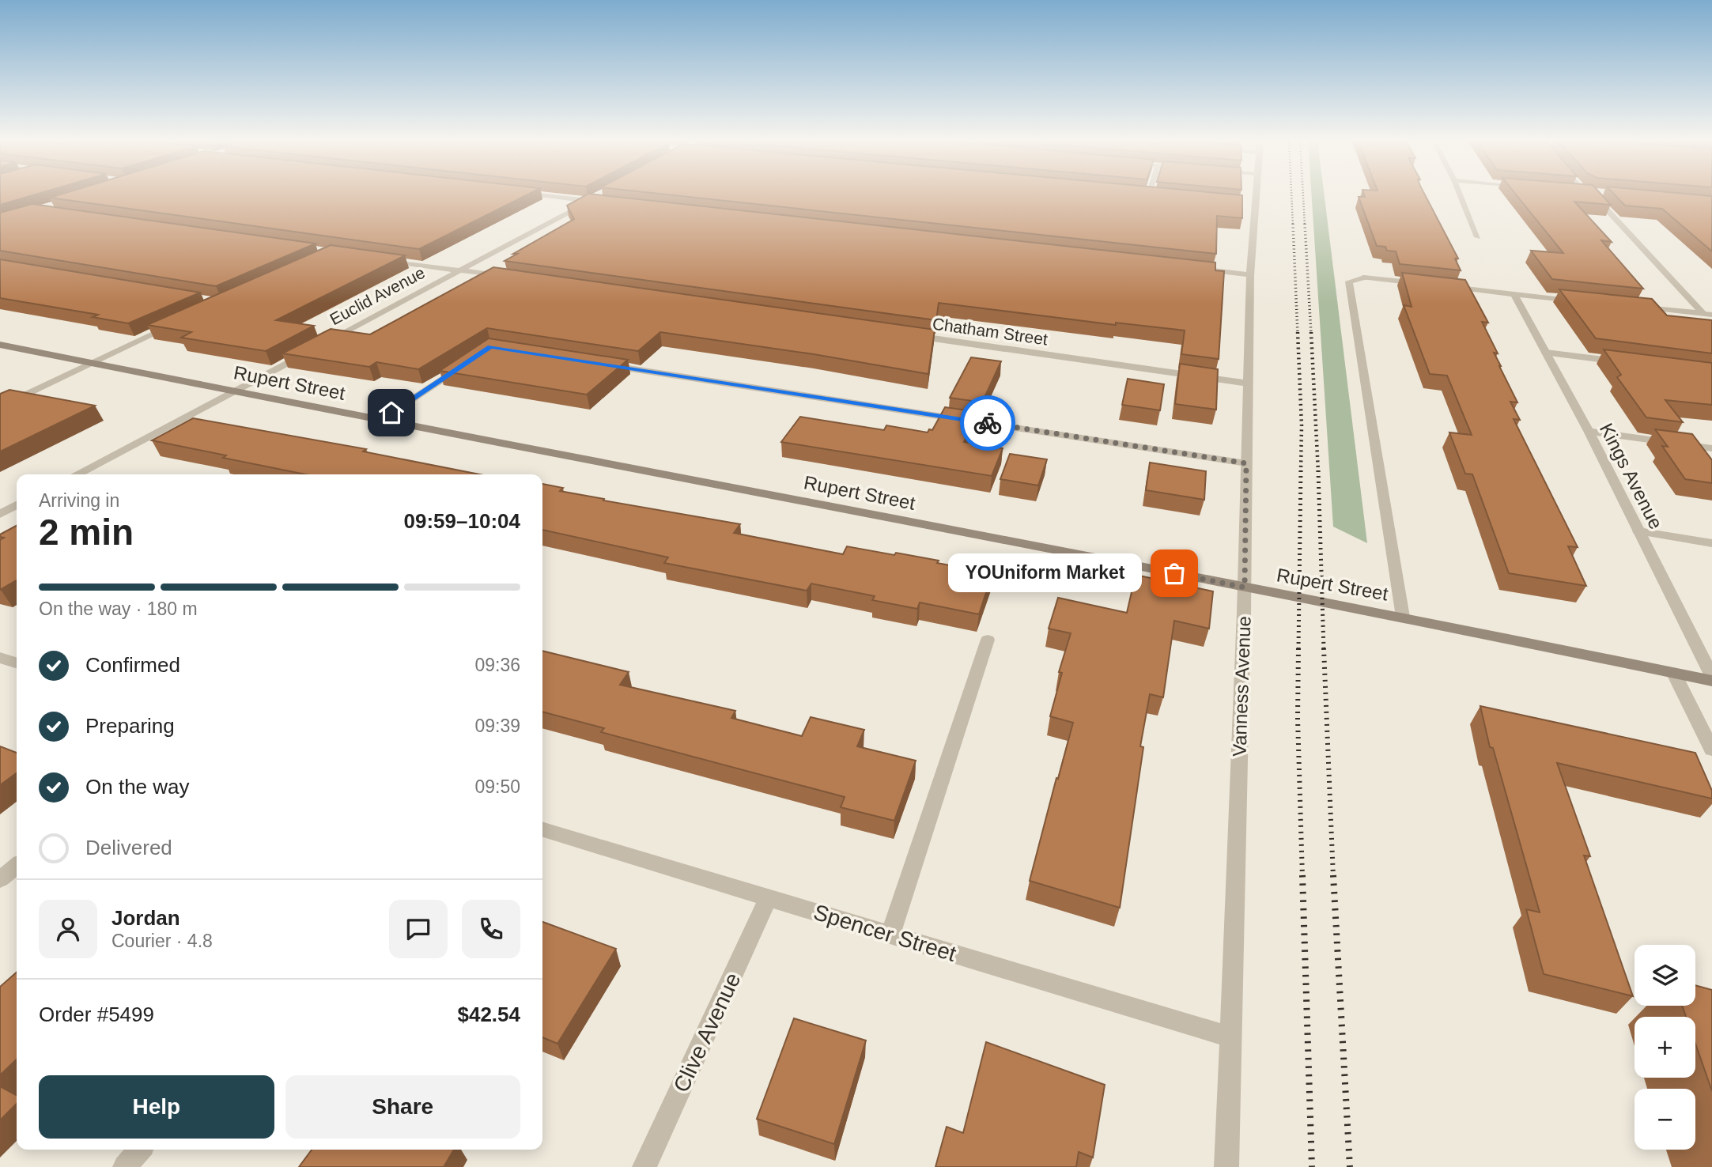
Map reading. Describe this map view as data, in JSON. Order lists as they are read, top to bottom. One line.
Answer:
{"streets":{"street":["Euclid Avenue","Chatham Street","Rupert Street","Kings Avenue","Vanness Avenue","Spencer Street","Clive Avenue"]},"crossings":[["Euclid Avenue","Rupert Street"],["Chatham Street","Vanness Avenue"],["Rupert Street","Vanness Avenue"],["Vanness Avenue","Spencer Street"],["Spencer Street","Clive Avenue"]],"places":["YOUniform Market"],"page":{"heading":["2 min","Arriving in","09:59–10:04"],"panel":["Jordan","Courier · 4.8","Order #5499","$42.54"],"bubble":"YOUniform Market","bar":"On the way · 180 m","list":[["Confirmed","09:36"],["Preparing","09:39"],["On the way","09:50"],"Delivered"],"map_buttons":["+","−"],"buttons":["Help","Share"]}}
